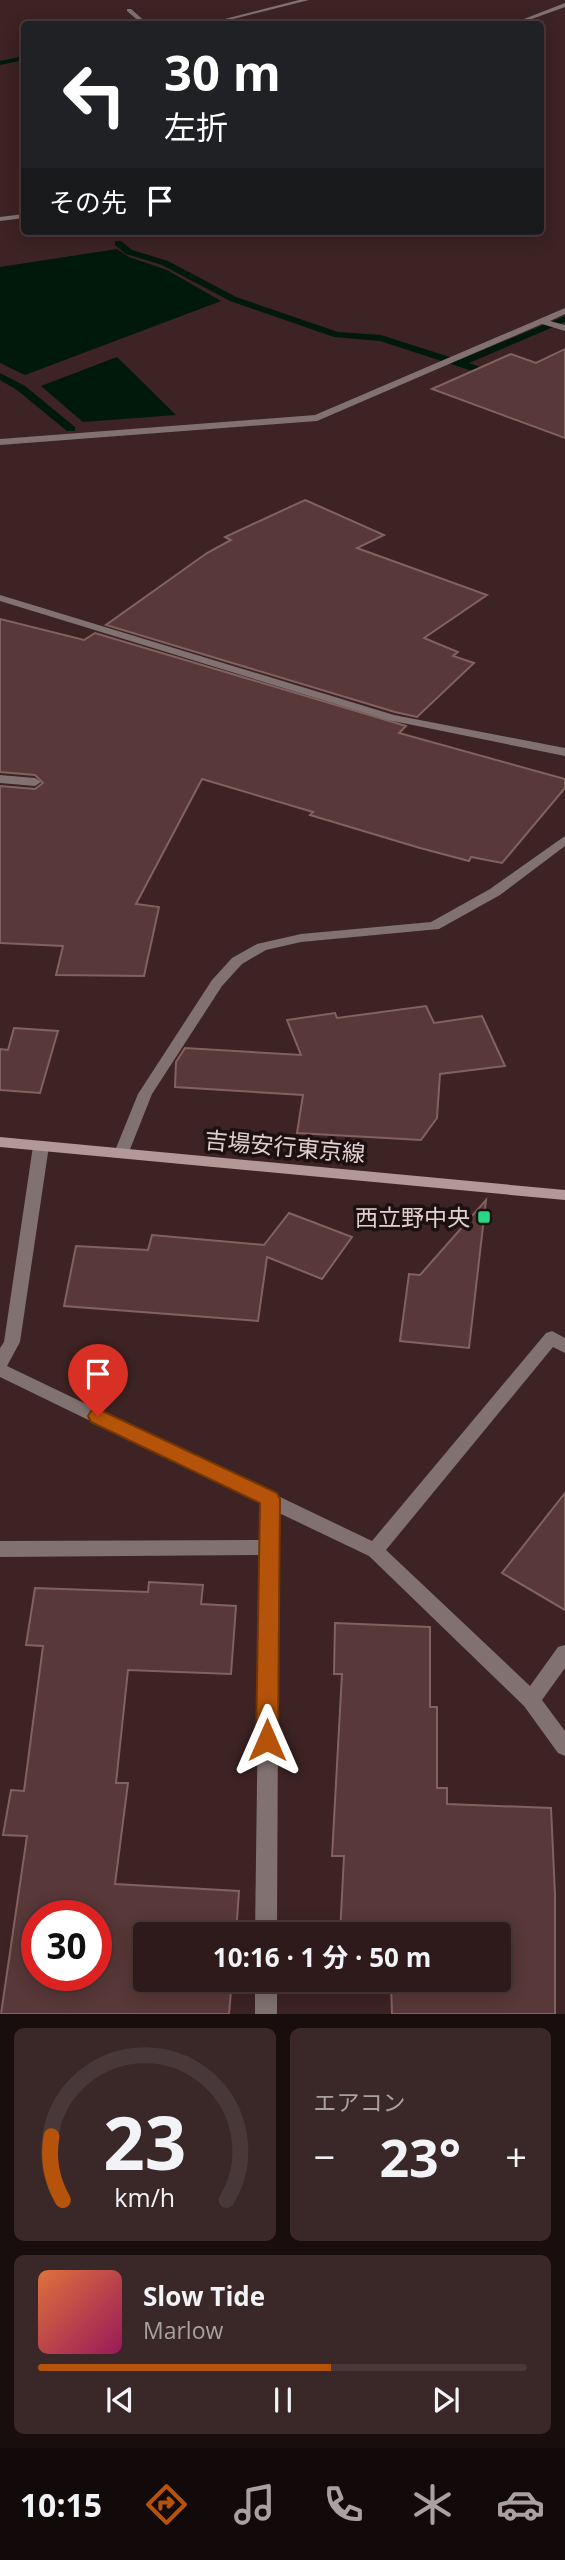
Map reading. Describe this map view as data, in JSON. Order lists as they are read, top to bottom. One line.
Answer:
{"streets":{"main road":["吉場安行東京線"]},"places":{"transit":["西立野中央"]},"page":{"turn":["30 m","左折"],"then":"その先","limit":"30","trip":"10:16 · 1 分 · 50 m","tile":"エアコン","heat":["−","23°","+"],"song":["Slow Tide","Marlow"],"tabs":"10:15","gauge":["23","km/h"]}}
